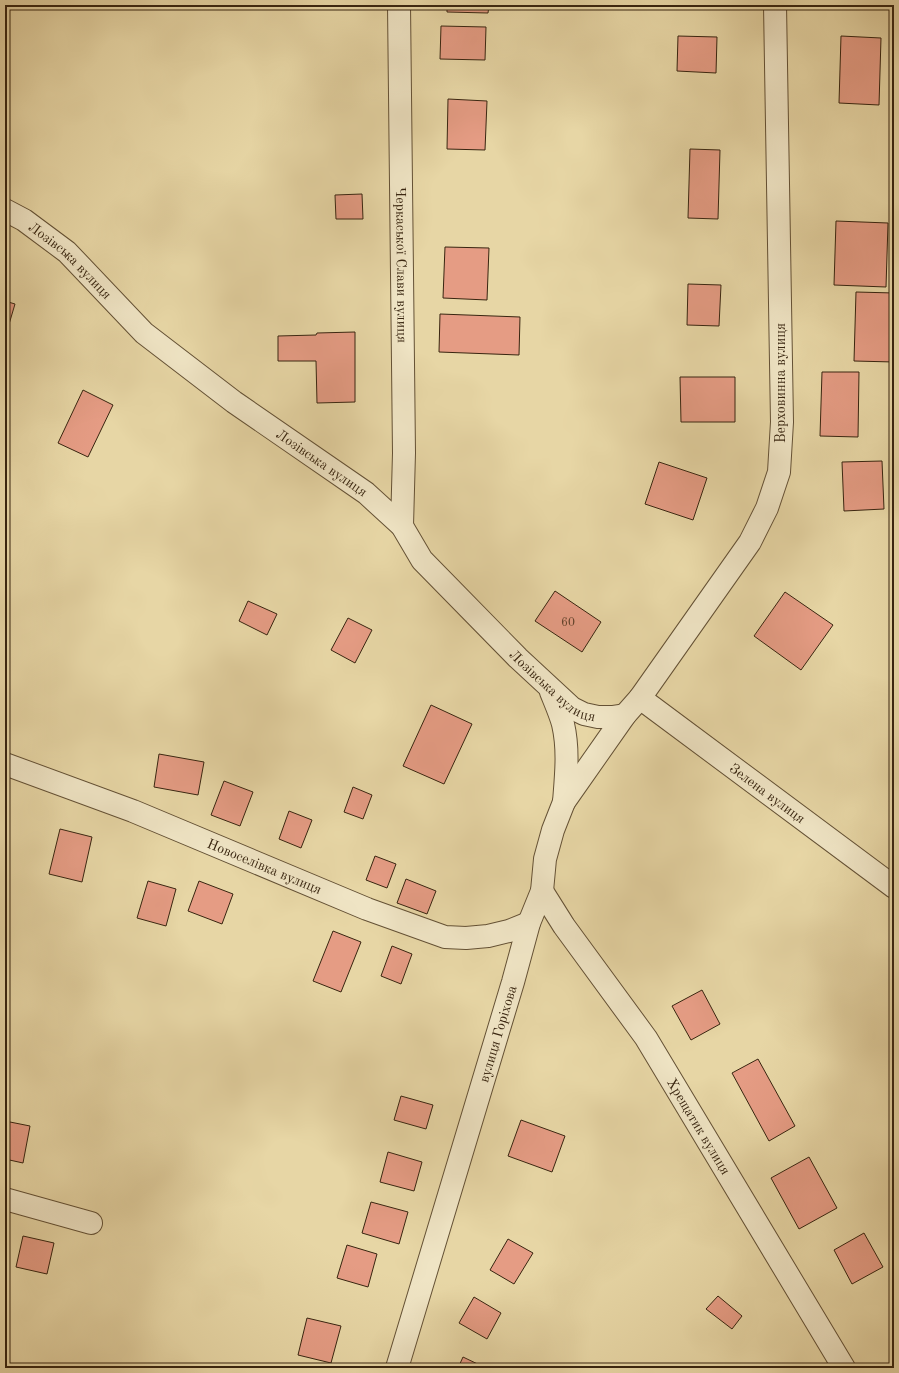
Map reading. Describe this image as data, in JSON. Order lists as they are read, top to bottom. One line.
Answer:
{"streets":{"street":["Лозівська вулиця","Черкаської Слави вулиця","Верховинна вулиця","Зелена вулиця","Новоселівка вулиця","вулиця Горіхова","Хрещатик вулиця"]},"crossings":[["Лозівська вулиця","Черкаської Слави вулиця"],["Лозівська вулиця","Верховинна вулиця"],["Лозівська вулиця","вулиця Горіхова"],["Верховинна вулиця","Зелена вулиця"],["Верховинна вулиця","вулиця Горіхова"],["Новоселівка вулиця","вулиця Горіхова"],["вулиця Горіхова","Хрещатик вулиця"]],"house_numbers":["60"]}
